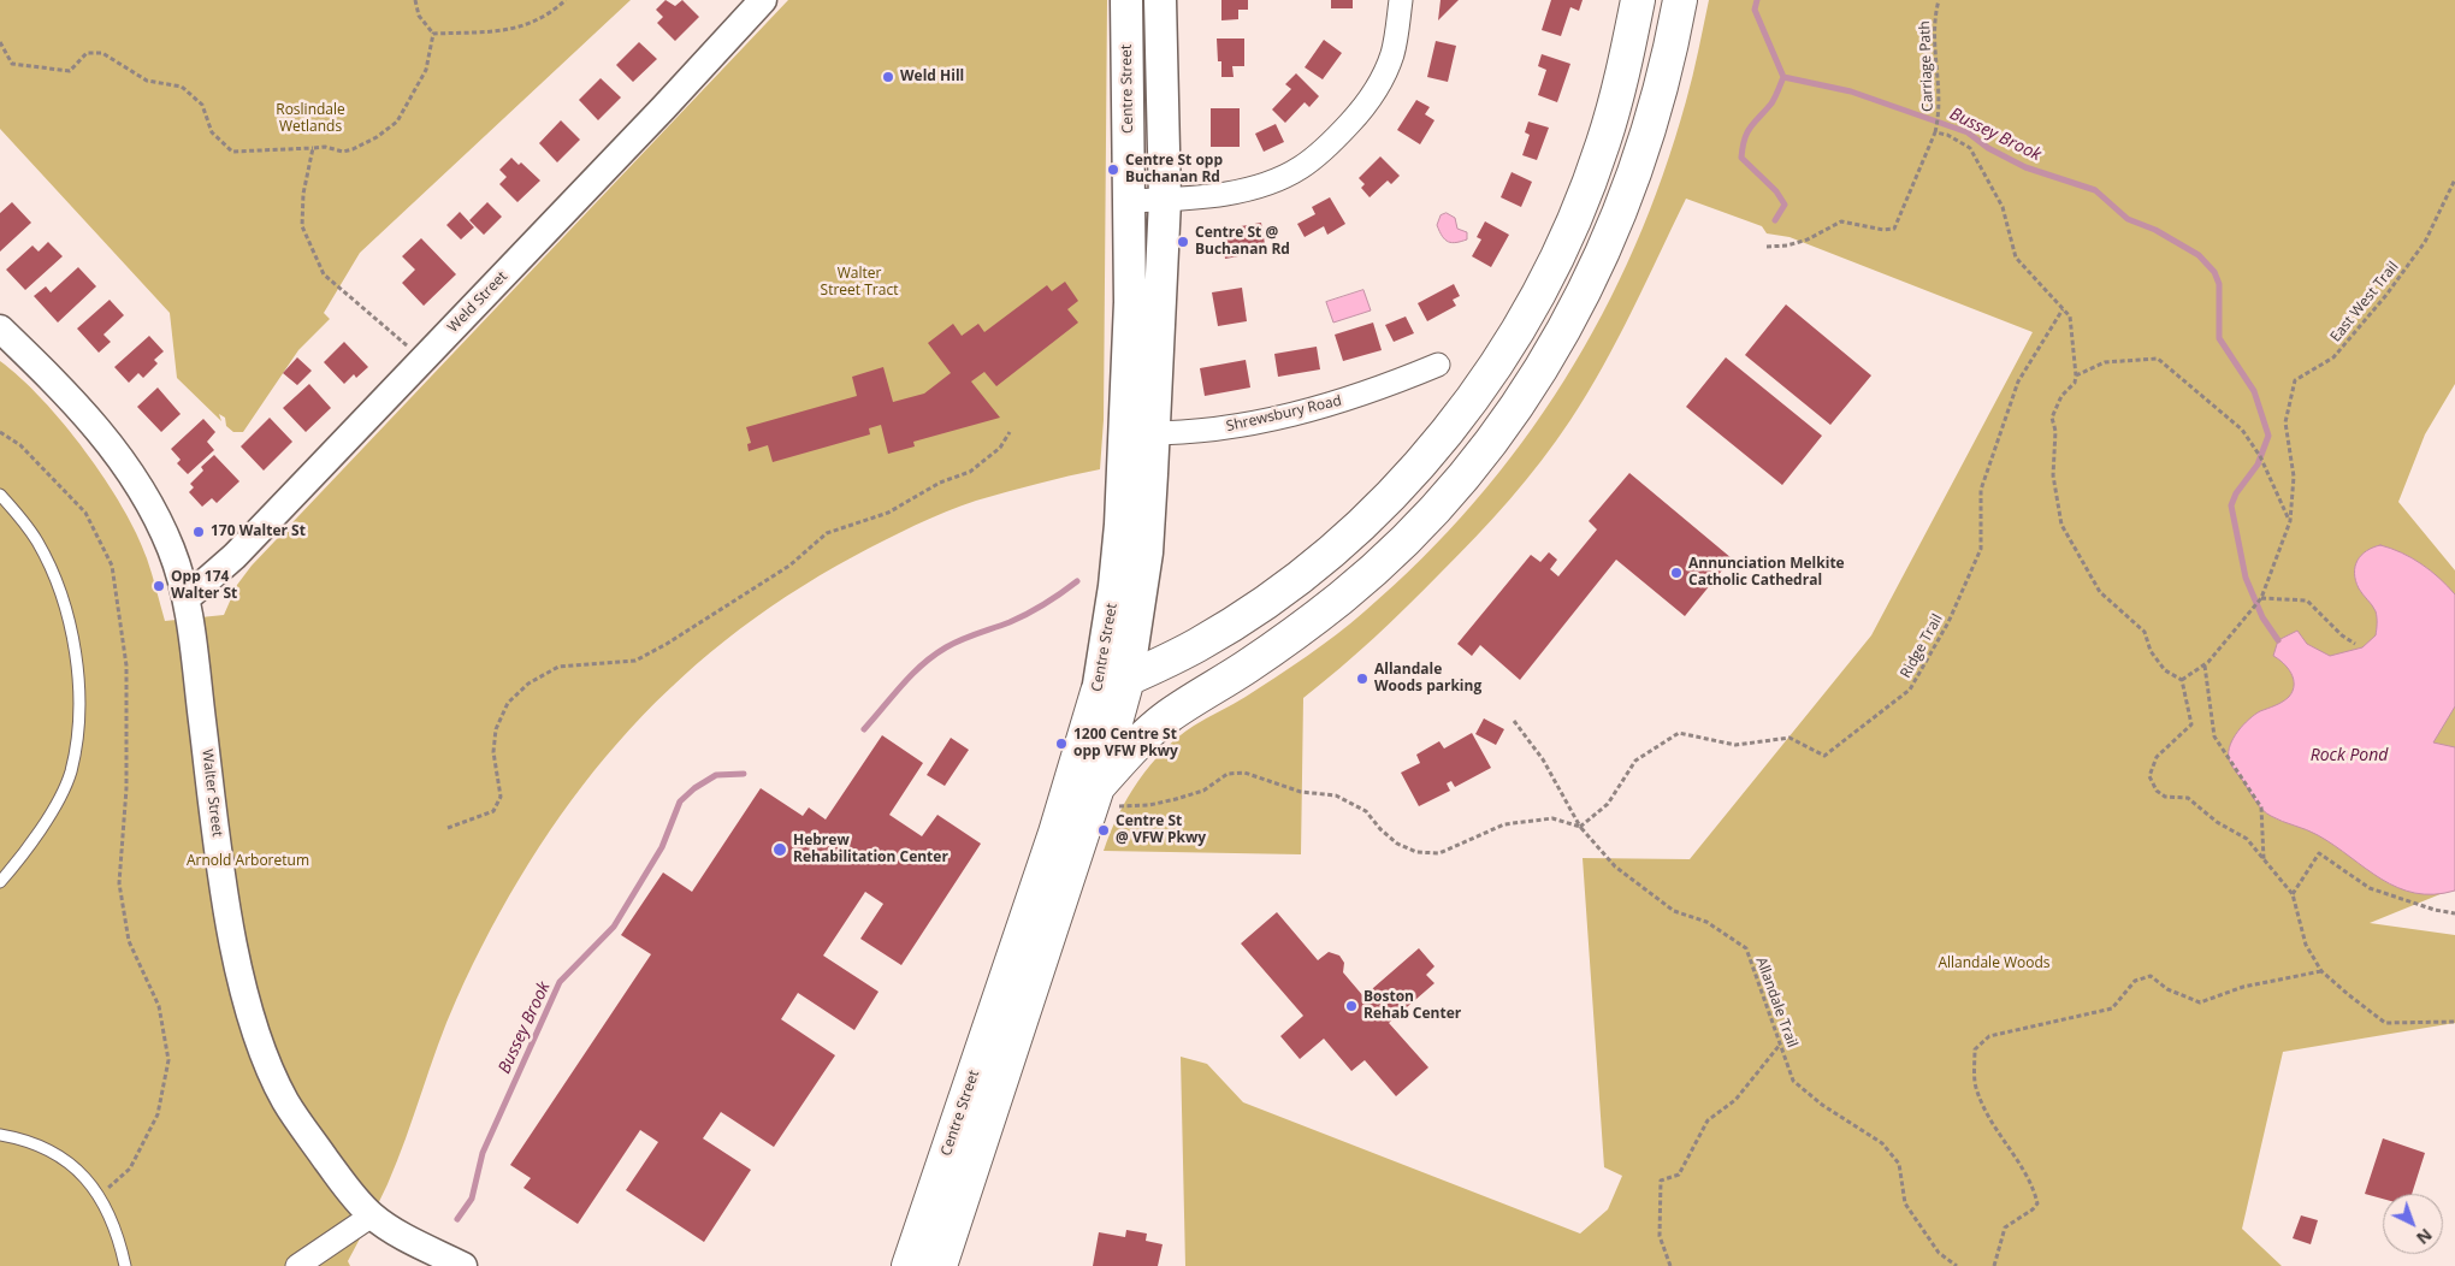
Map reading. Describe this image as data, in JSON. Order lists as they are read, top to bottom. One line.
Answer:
{"streets":{"highway":["Centre Street"],"street":["Weld Street","Shrewsbury Road","Walter Street"],"path":["Carriage Path","East West Trail","Ridge Trail","Allandale Trail"]},"crossings":[["Centre Street","Shrewsbury Road"],["Weld Street","Walter Street"],["Ridge Trail","Allandale Trail"]],"water":["Bussey Brook","Rock Pond"],"parks":["Roslindale Wetlands","Walter Street Tract","Arnold Arboretum","Allandale Woods"],"places":["Weld Hill","Centre St opp Buchanan Rd","Centre St @ Buchanan Rd","170 Walter St","Annunciation Melkite Catholic Cathedral","Opp 174 Walter St","Allandale Woods parking","1200 Centre St opp VFW Pkwy","Centre St @ VFW Pkwy","Hebrew Rehabilitation Center","Boston Rehab Center"],"north":"bottom right"}
